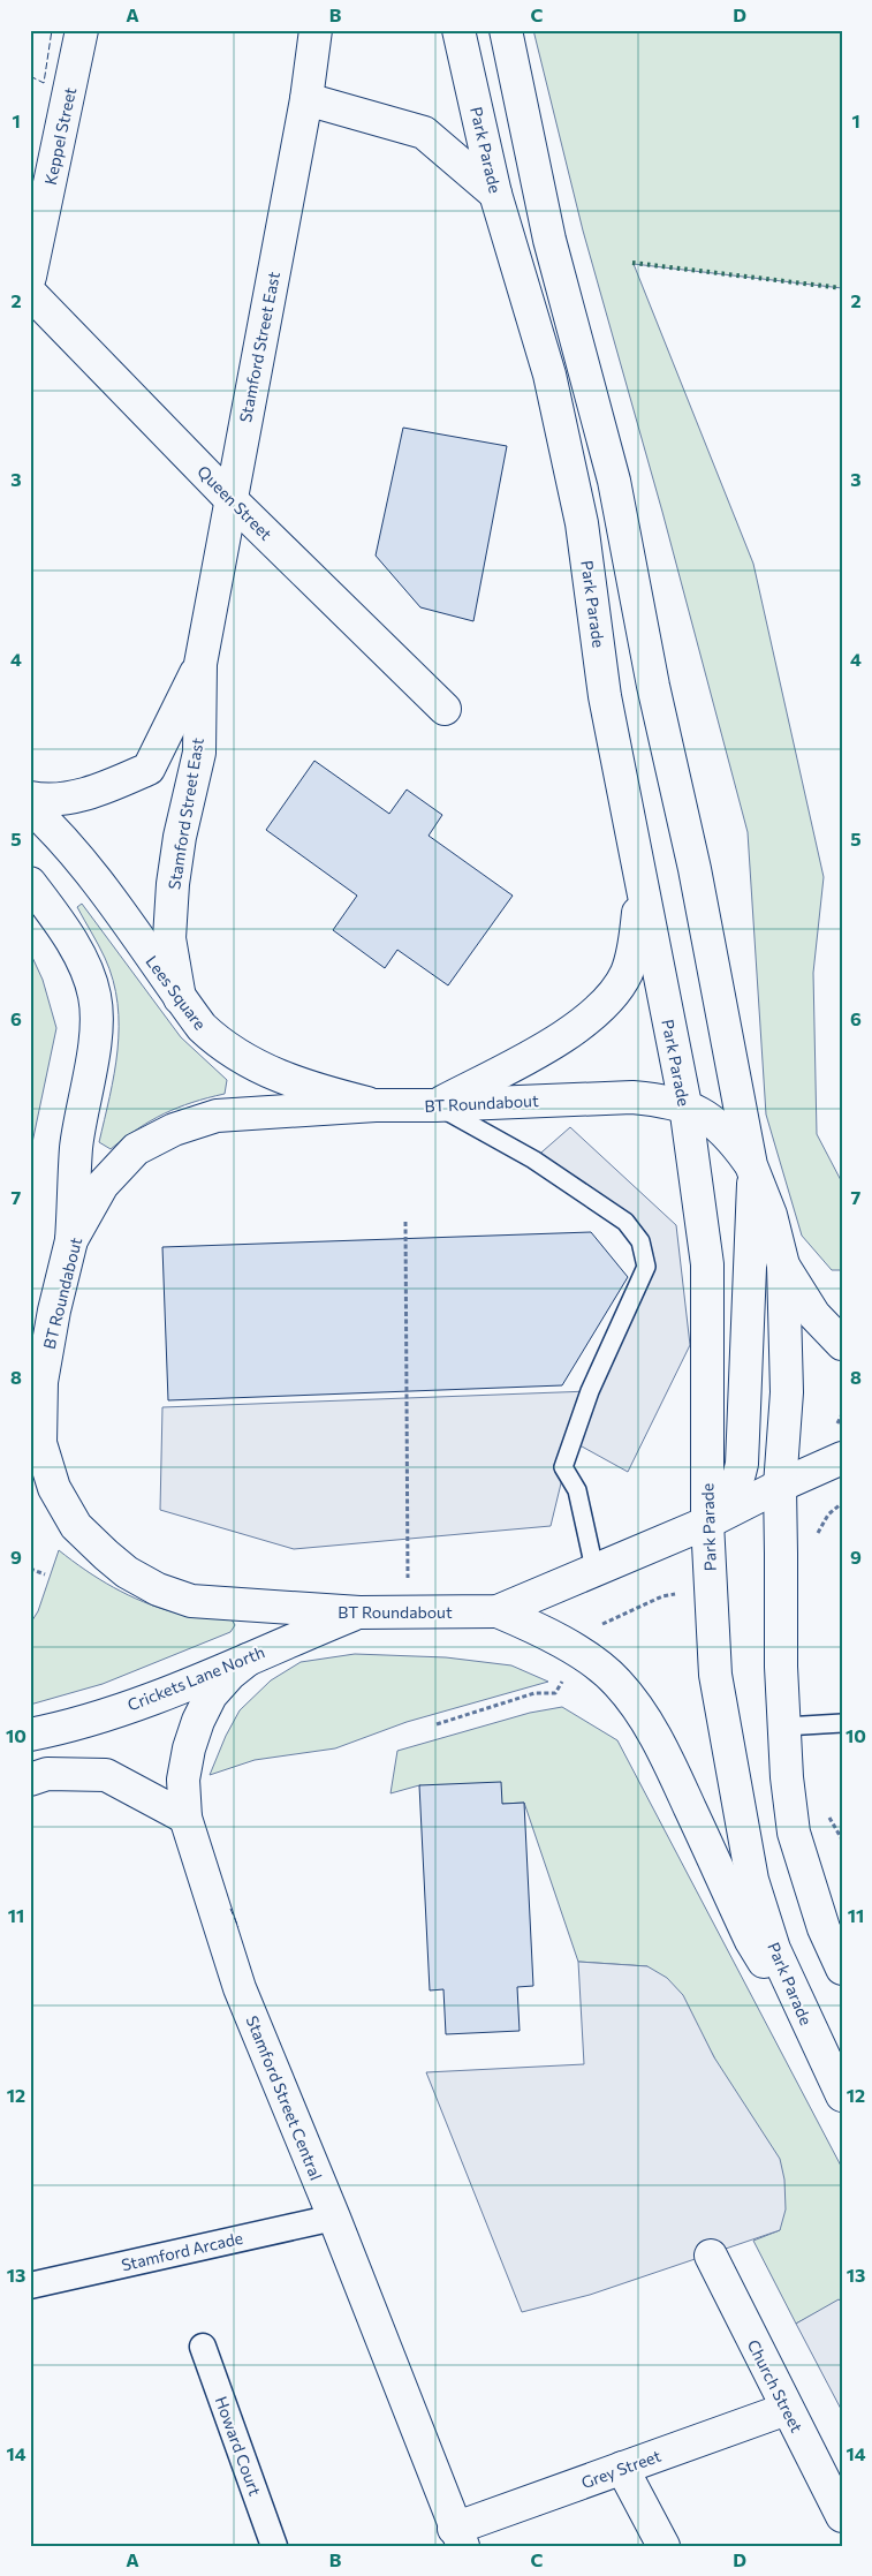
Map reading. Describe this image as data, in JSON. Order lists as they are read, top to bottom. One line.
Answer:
{"streets":{"main road":["Keppel Street","Park Parade","Stamford Street East","Queen Street","Lees Square","BT Roundabout","Crickets Lane North","Stamford Street Central","Church Street","Grey Street"],"street":["Stamford Arcade","Howard Court"]},"crossings":[["Park Parade","BT Roundabout"],["Stamford Street East","Queen Street"],["Stamford Street East","Lees Square"],["Lees Square","BT Roundabout"],["BT Roundabout","Crickets Lane North"],["Crickets Lane North","Stamford Street Central"],["Stamford Street Central","Stamford Arcade"],["Stamford Street Central","Grey Street"],["Church Street","Grey Street"]],"grid":{"columns":["A","B","C","D"],"rows":["1","2","3","4","5","6","7","8","9","10","11","12","13","14"]}}
